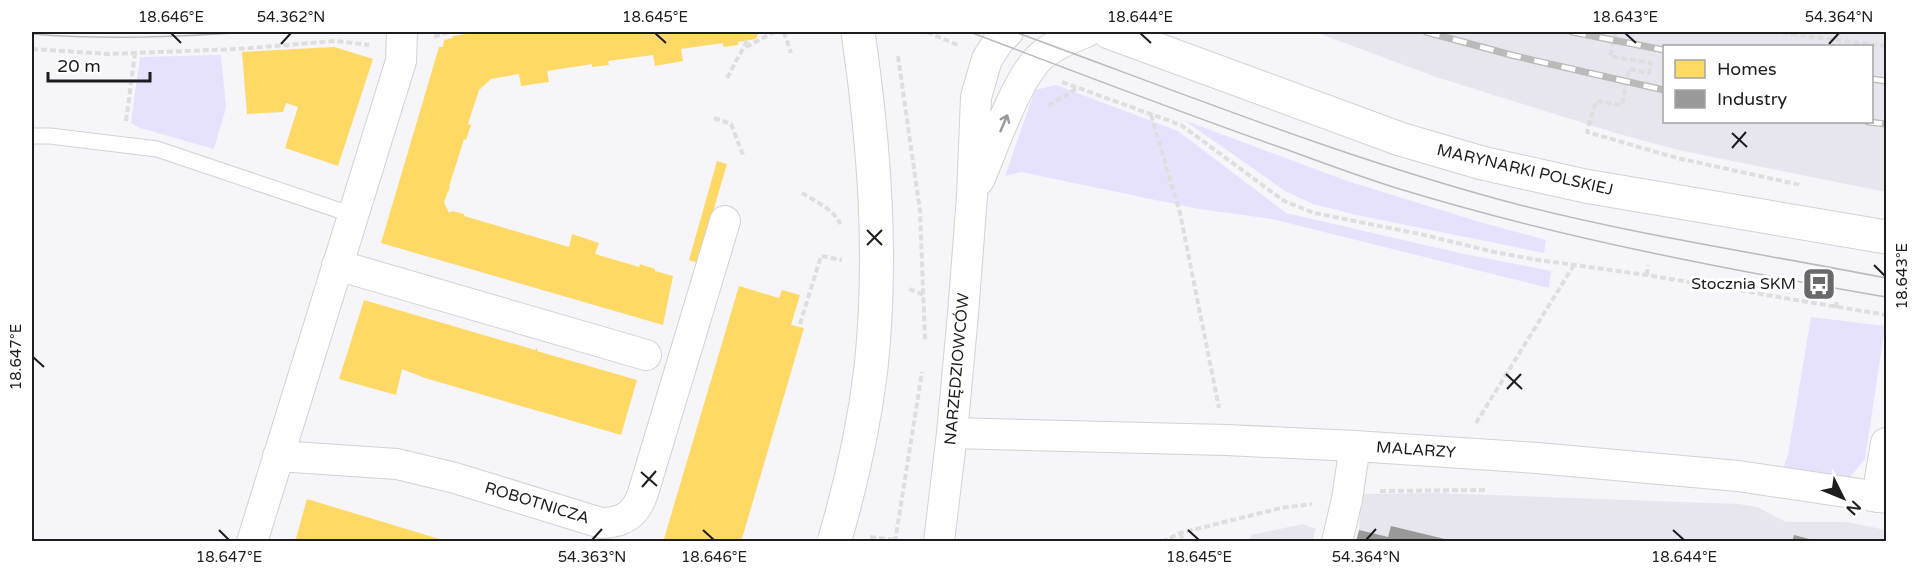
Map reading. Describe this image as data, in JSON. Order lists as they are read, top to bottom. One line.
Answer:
{"streets":{"main road":["MARYNARKI POLSKIEJ"],"street":["NARZĘDZIOWCÓW","MALARZY","ROBOTNICZA"]},"crossings":[["NARZĘDZIOWCÓW","MALARZY"]],"places":{"bus stop":["Stocznia SKM"]},"legend":["Homes","Industry"],"scale_bar":"20 m","north":"bottom right","coordinates":["18.646°E","54.362°N","18.645°E","18.644°E","18.643°E","54.364°N","18.647°E","54.363°N"]}
